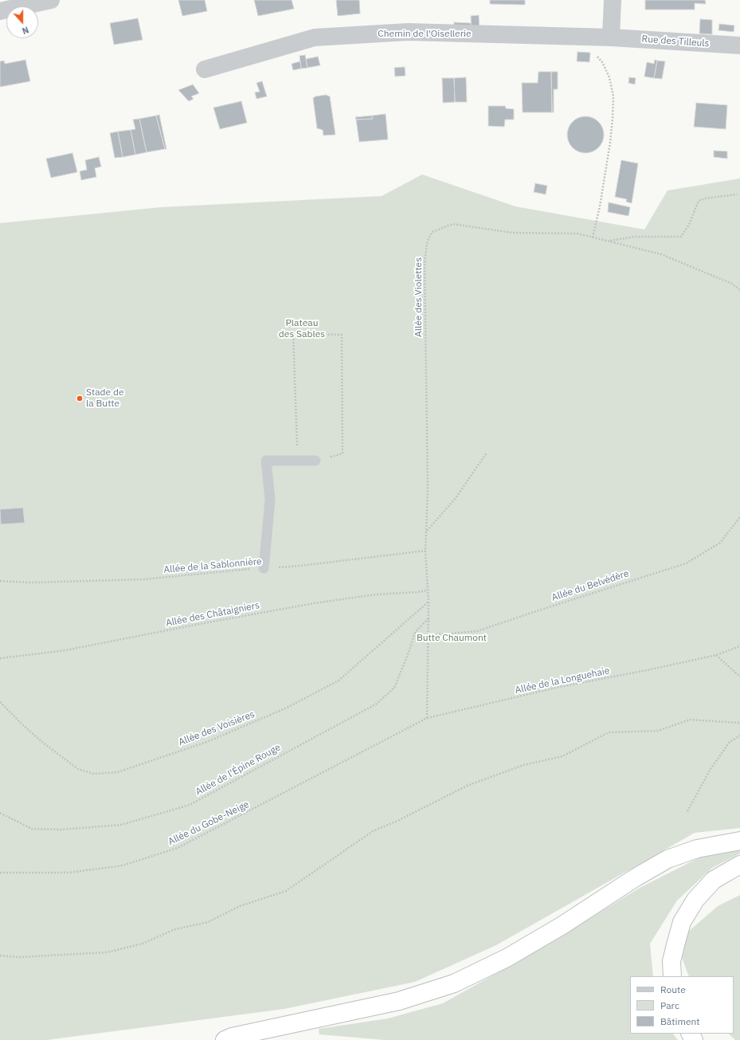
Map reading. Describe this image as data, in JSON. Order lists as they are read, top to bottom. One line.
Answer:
{"streets":{"street":["Chemin de l'Oisellerie","Rue des Tilleuls"],"path":["Allée des Violettes","Allée de la Sablonnière","Allée du Belvédère","Allée des Châtaigniers","Allée de la Longuehaie","Allée des Voisières","Allée de l'Épine Rouge","Allée du Gobe-Neige"]},"crossings":[["Chemin de l'Oisellerie","Rue des Tilleuls"],["Allée des Violettes","Allée de la Sablonnière"],["Allée des Violettes","Allée du Belvédère"],["Allée des Violettes","Allée des Châtaigniers"],["Allée des Violettes","Allée de la Longuehaie"],["Allée des Violettes","Allée des Voisières"],["Allée des Violettes","Allée de l'Épine Rouge"],["Allée de la Longuehaie","Allée du Gobe-Neige"]],"parks":["Plateau des Sables","Butte Chaumont"],"places":["Stade de la Butte"],"legend":["Route","Parc","Bâtiment"],"north":"bottom"}
